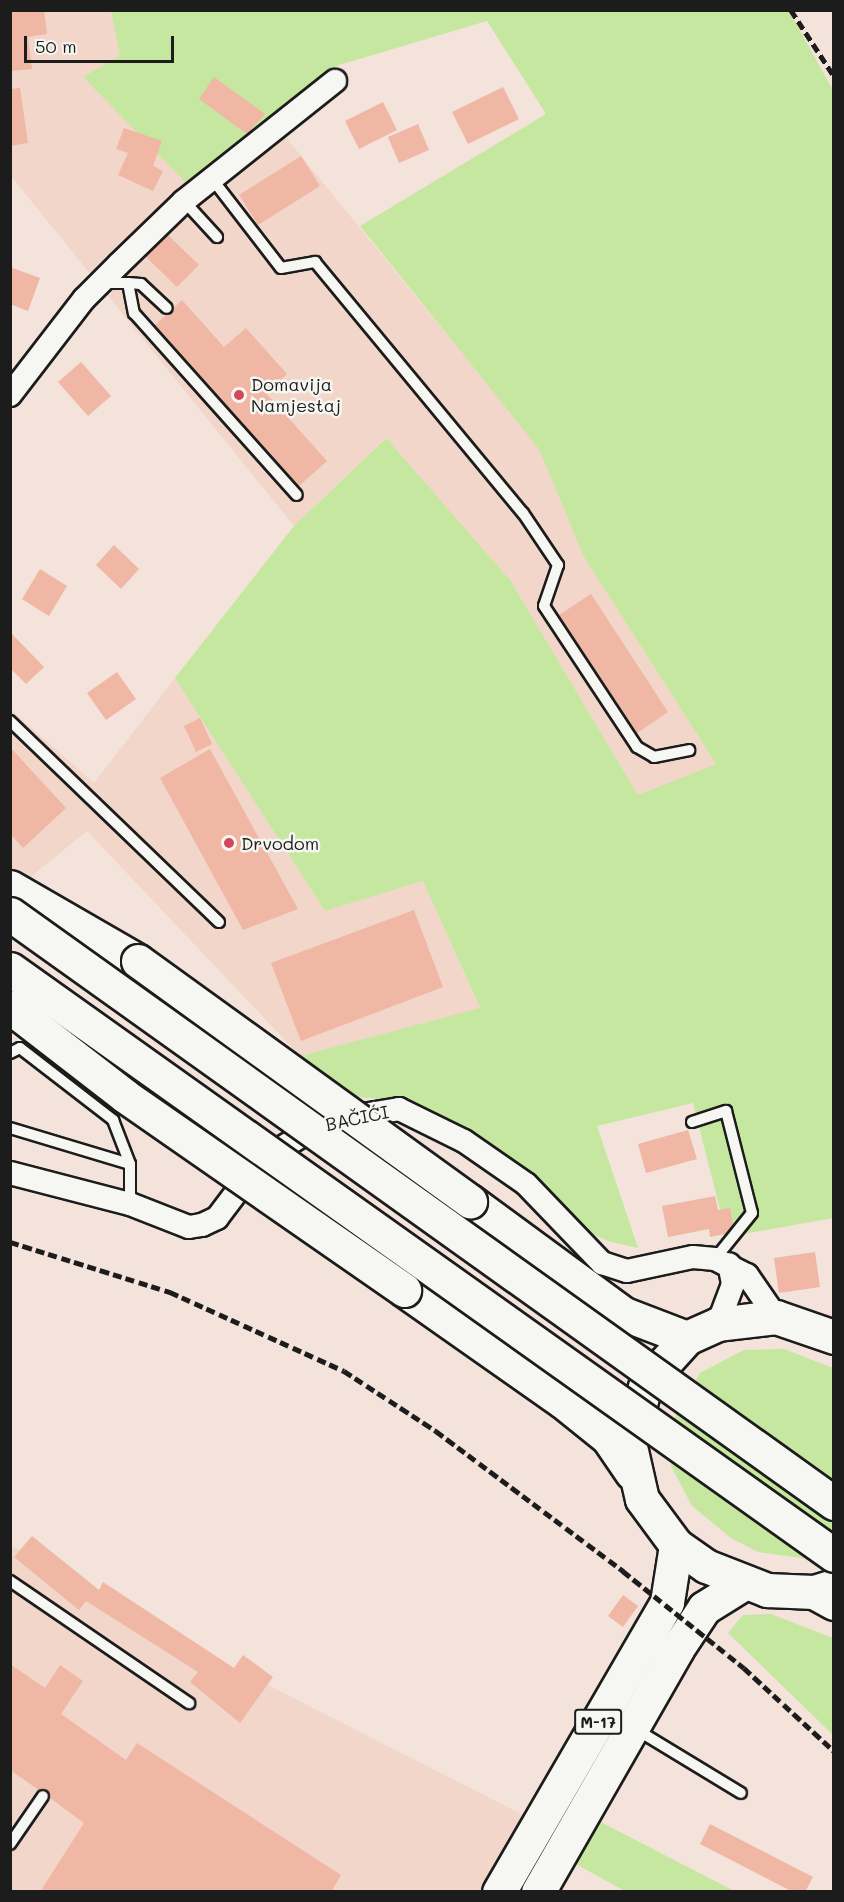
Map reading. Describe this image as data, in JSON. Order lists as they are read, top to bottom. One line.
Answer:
{"streets":{"main road":["M-17"],"street":["BAČIĆI"]},"places":["Domavija Namjestaj","Drvodom"],"scale_bar":"50 m"}
